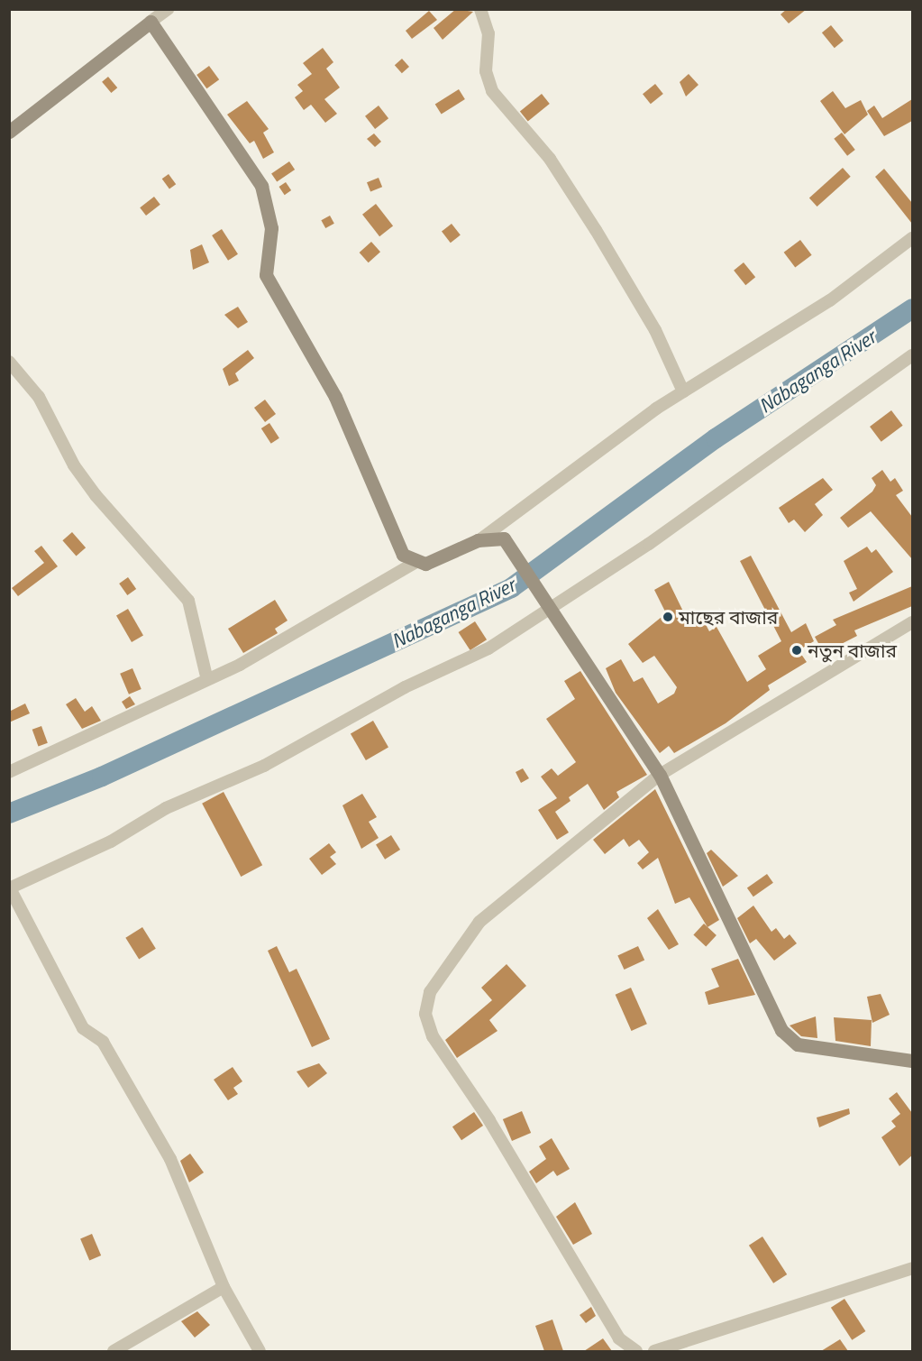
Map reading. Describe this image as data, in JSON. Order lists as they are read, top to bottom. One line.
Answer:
{"water":["Nabaganga River"],"places":["মাছের বাজার","নতুন বাজার"]}
